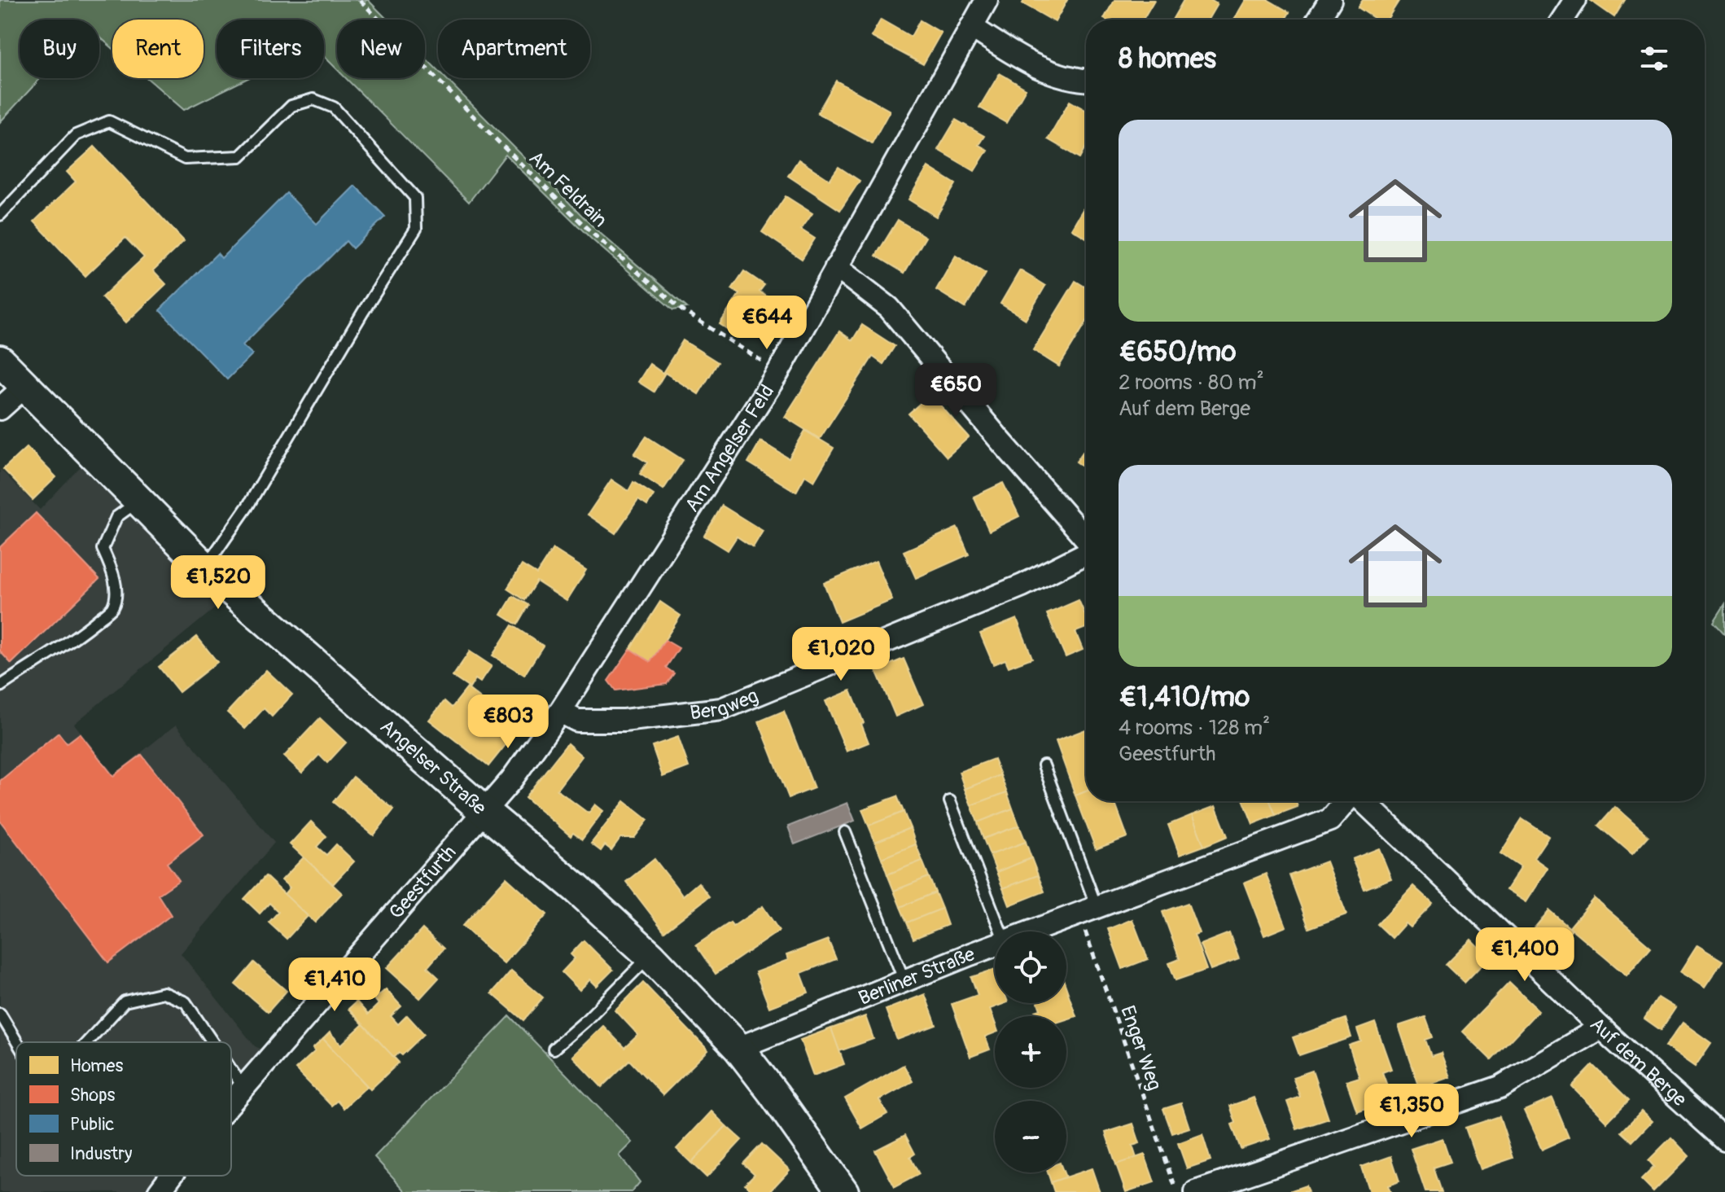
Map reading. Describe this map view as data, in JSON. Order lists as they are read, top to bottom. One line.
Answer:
{"streets":{"main road":["Angelser Straße"],"street":["Am Angelser Feld","Bergweg","Geestfurth","Berliner Straße","Auf dem Berge"],"path":["Am Feldrain","Enger Weg"]},"crossings":[["Am Feldrain","Am Angelser Feld"],["Am Angelser Feld","Bergweg"],["Am Angelser Feld","Angelser Straße"],["Am Angelser Feld","Geestfurth"],["Angelser Straße","Geestfurth"],["Angelser Straße","Berliner Straße"],["Berliner Straße","Enger Weg"]],"legend":["Homes","Shops","Public","Industry"],"page":{"chip":["Buy","Rent","Filters","New","Apartment"],"heading":"8 homes","list":[{"name":"€650/mo","note":"2 rooms · 80 m² · Auf dem Berge"},{"name":"€1,410/mo","note":"4 rooms · 128 m² · Geestfurth"}],"price":["€644","€650","€1,520","€1,020","€803","€1,400","€1,410","€1,350"],"map_buttons":["+","−"]}}
